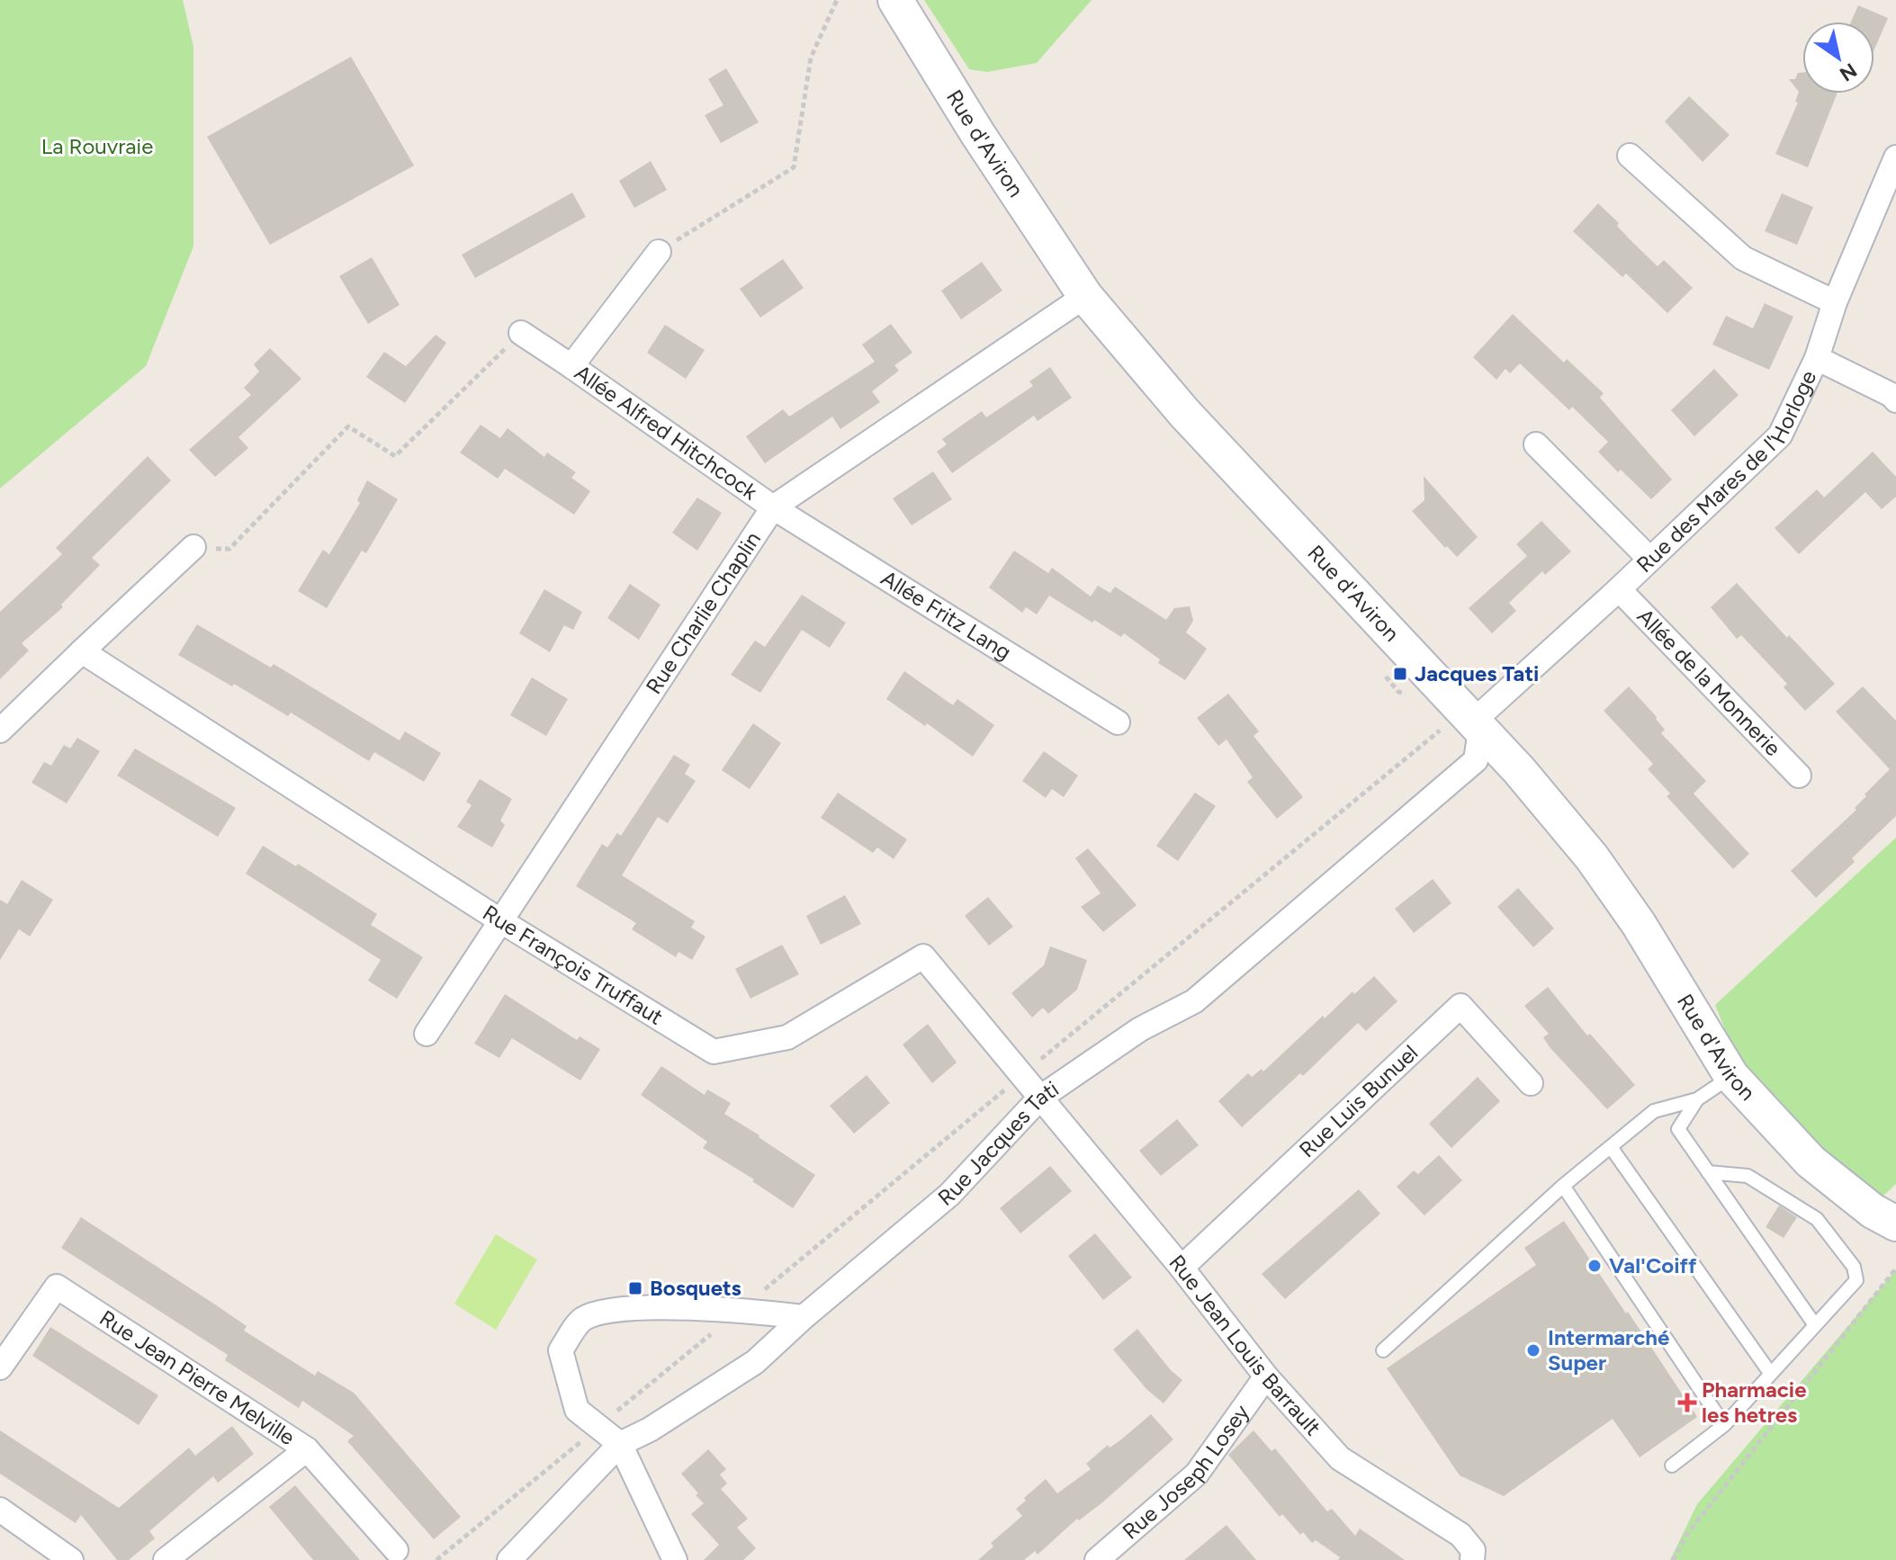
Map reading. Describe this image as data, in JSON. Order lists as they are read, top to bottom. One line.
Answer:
{"streets":{"street":["Rue d'Aviron","Allée Alfred Hitchcock","Rue des Mares de l'Horloge","Rue Charlie Chaplin","Allée Fritz Lang","Allée de la Monnerie","Rue François Truffaut","Rue Luis Bunuel","Rue Jacques Tati","Rue Jean Louis Barrault","Rue Jean Pierre Melville","Rue Joseph Losey"]},"crossings":[["Rue d'Aviron","Rue des Mares de l'Horloge"],["Rue d'Aviron","Rue Charlie Chaplin"],["Rue d'Aviron","Rue Jacques Tati"],["Allée Alfred Hitchcock","Rue Charlie Chaplin"],["Allée Alfred Hitchcock","Allée Fritz Lang"],["Rue des Mares de l'Horloge","Allée de la Monnerie"],["Rue des Mares de l'Horloge","Rue Jacques Tati"],["Rue Charlie Chaplin","Allée Fritz Lang"],["Rue Charlie Chaplin","Rue François Truffaut"],["Rue François Truffaut","Rue Jacques Tati"],["Rue François Truffaut","Rue Jean Louis Barrault"],["Rue Luis Bunuel","Rue Jean Louis Barrault"],["Rue Jacques Tati","Rue Jean Louis Barrault"],["Rue Jean Louis Barrault","Rue Joseph Losey"]],"parks":["La Rouvraie"],"places":{"transit":["Jacques Tati","Bosquets"],"other":["Val'Coiff","Intermarché Super"],"health":["Pharmacie les hetres"]},"north":"bottom right"}
